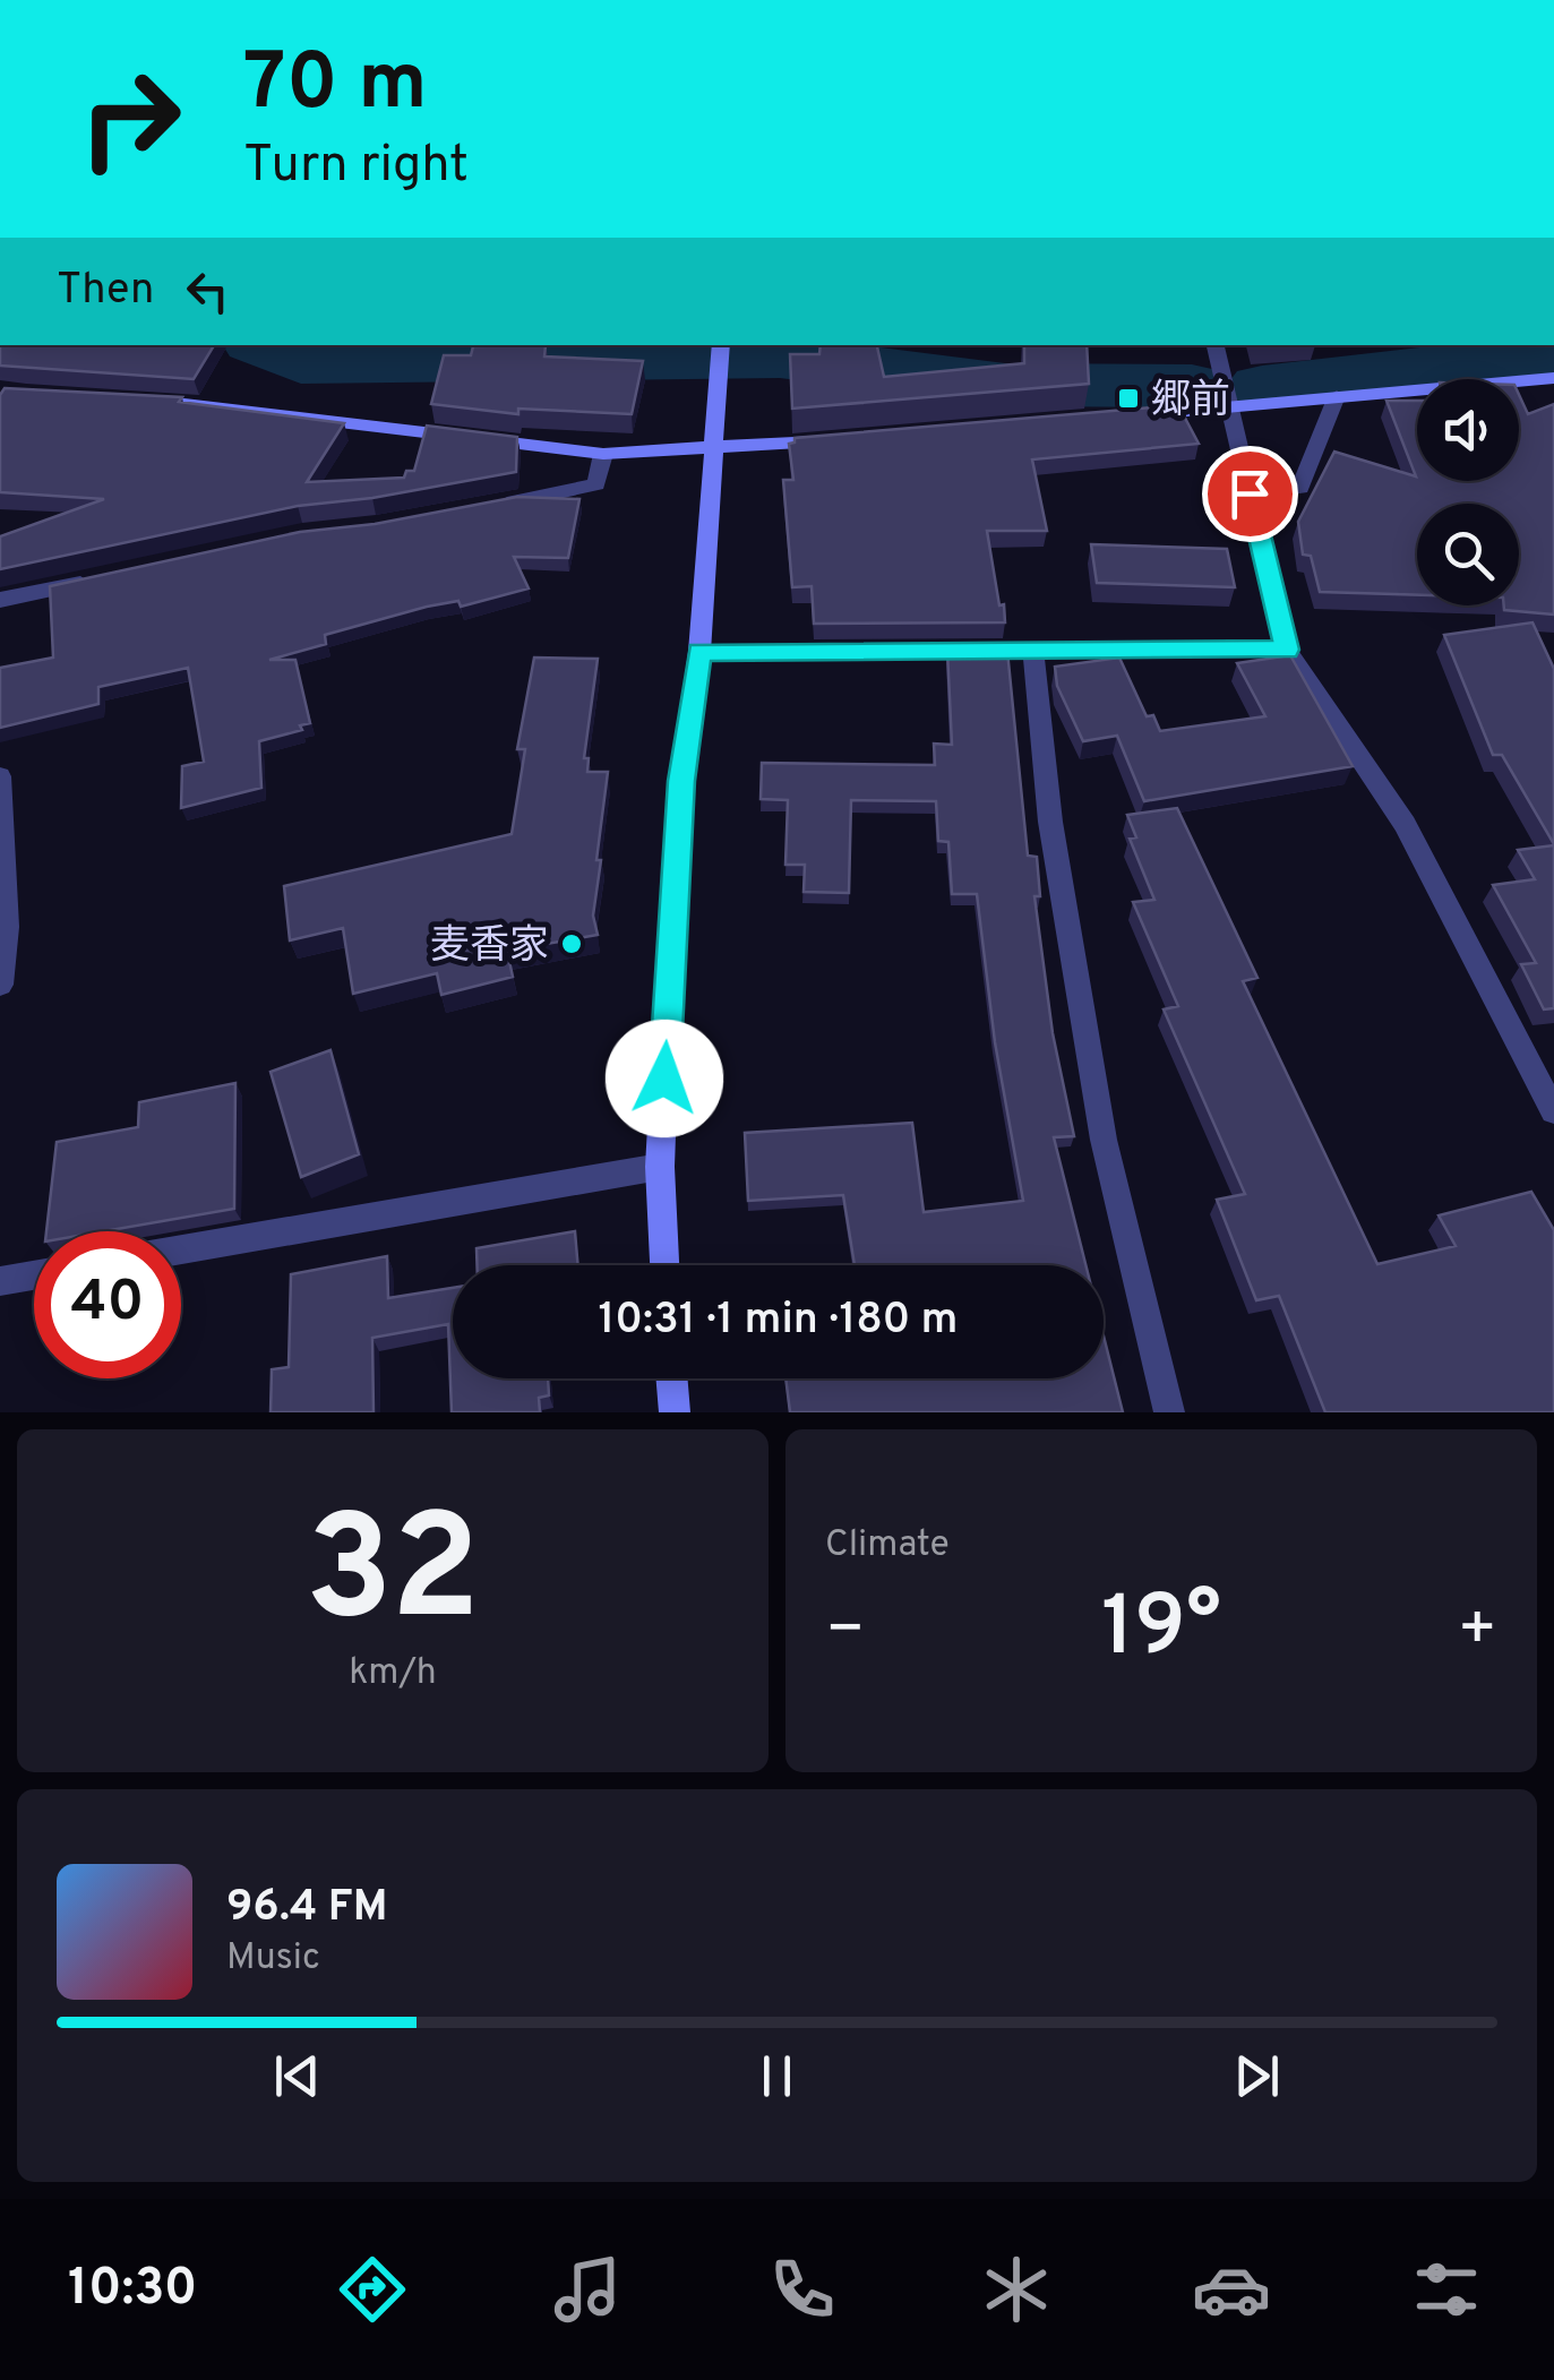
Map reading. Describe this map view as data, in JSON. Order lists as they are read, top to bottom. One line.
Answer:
{"places":{"transit":["郷前"],"other":["麦香家"]},"page":{"turn":["70 m","Turn right"],"then":"Then","limit":"40","trip":"10:31 · 1 min · 180 m","tile":[["32","km/h"],"Climate"],"heat":["−","19°","+"],"song":["96.4 FM","Music"],"tabs":"10:30"}}
